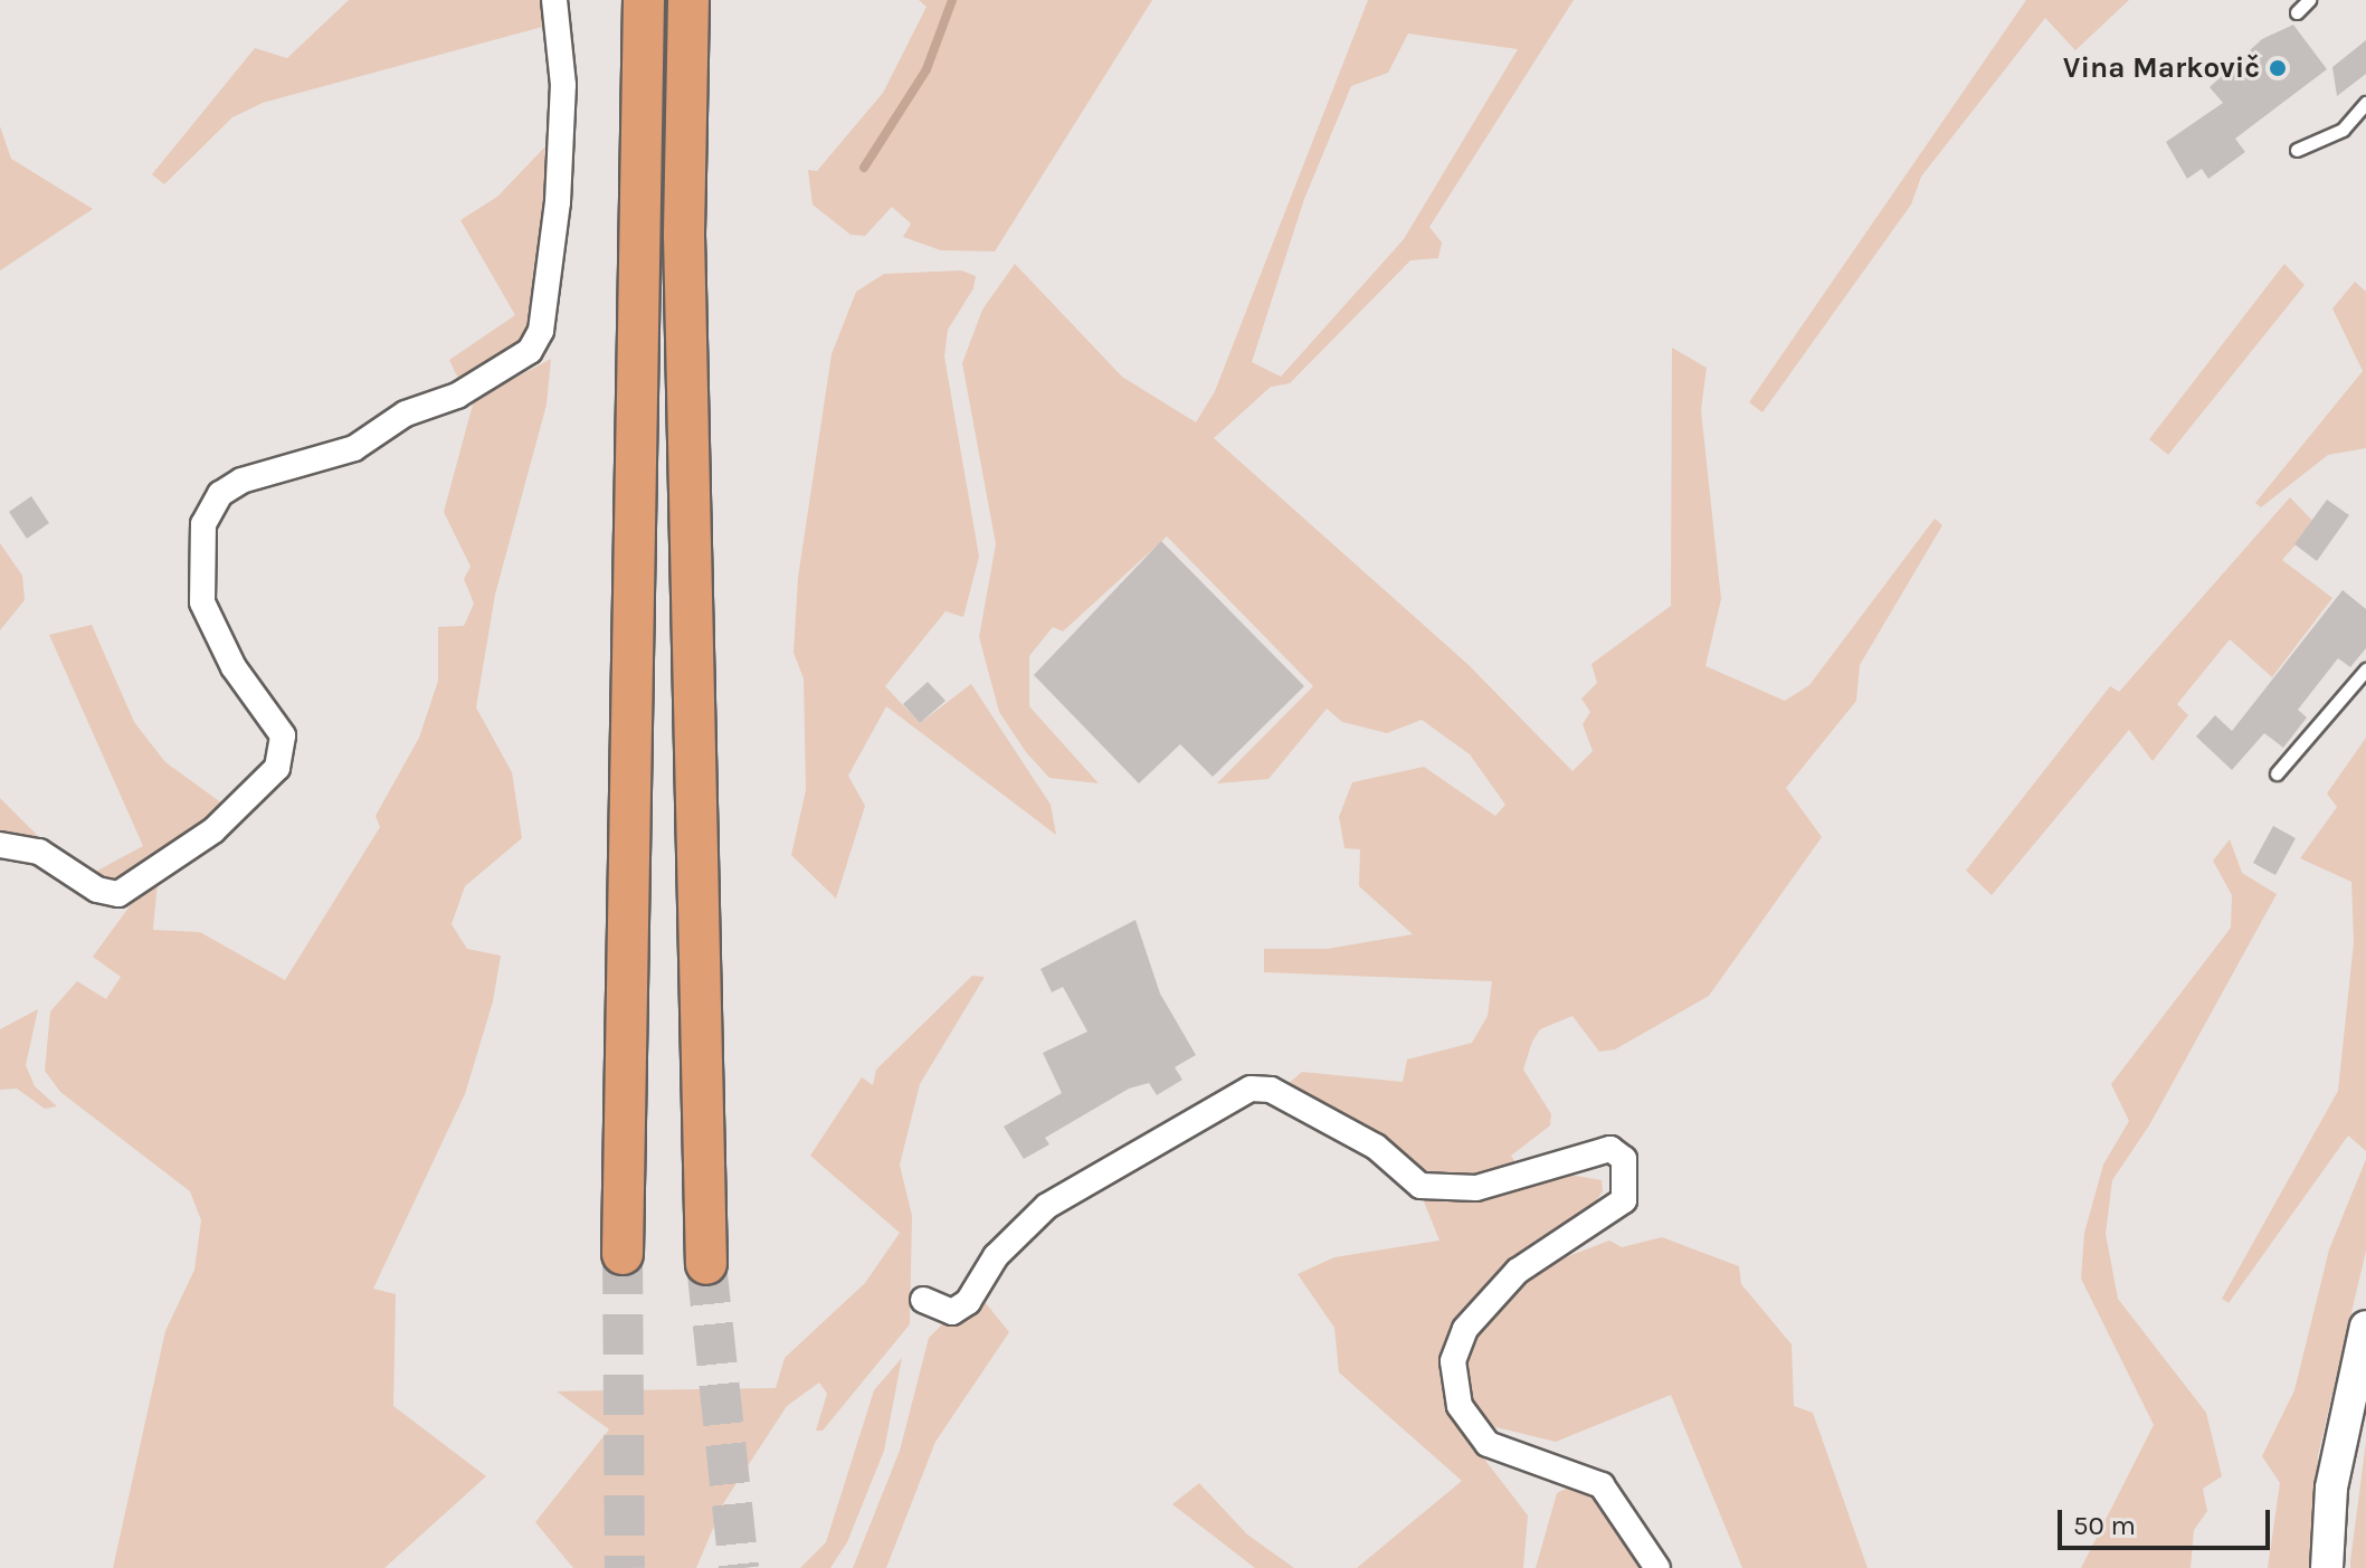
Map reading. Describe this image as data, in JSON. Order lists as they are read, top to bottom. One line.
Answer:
{"places":["Vina Markovič"],"scale_bar":"50 m"}
